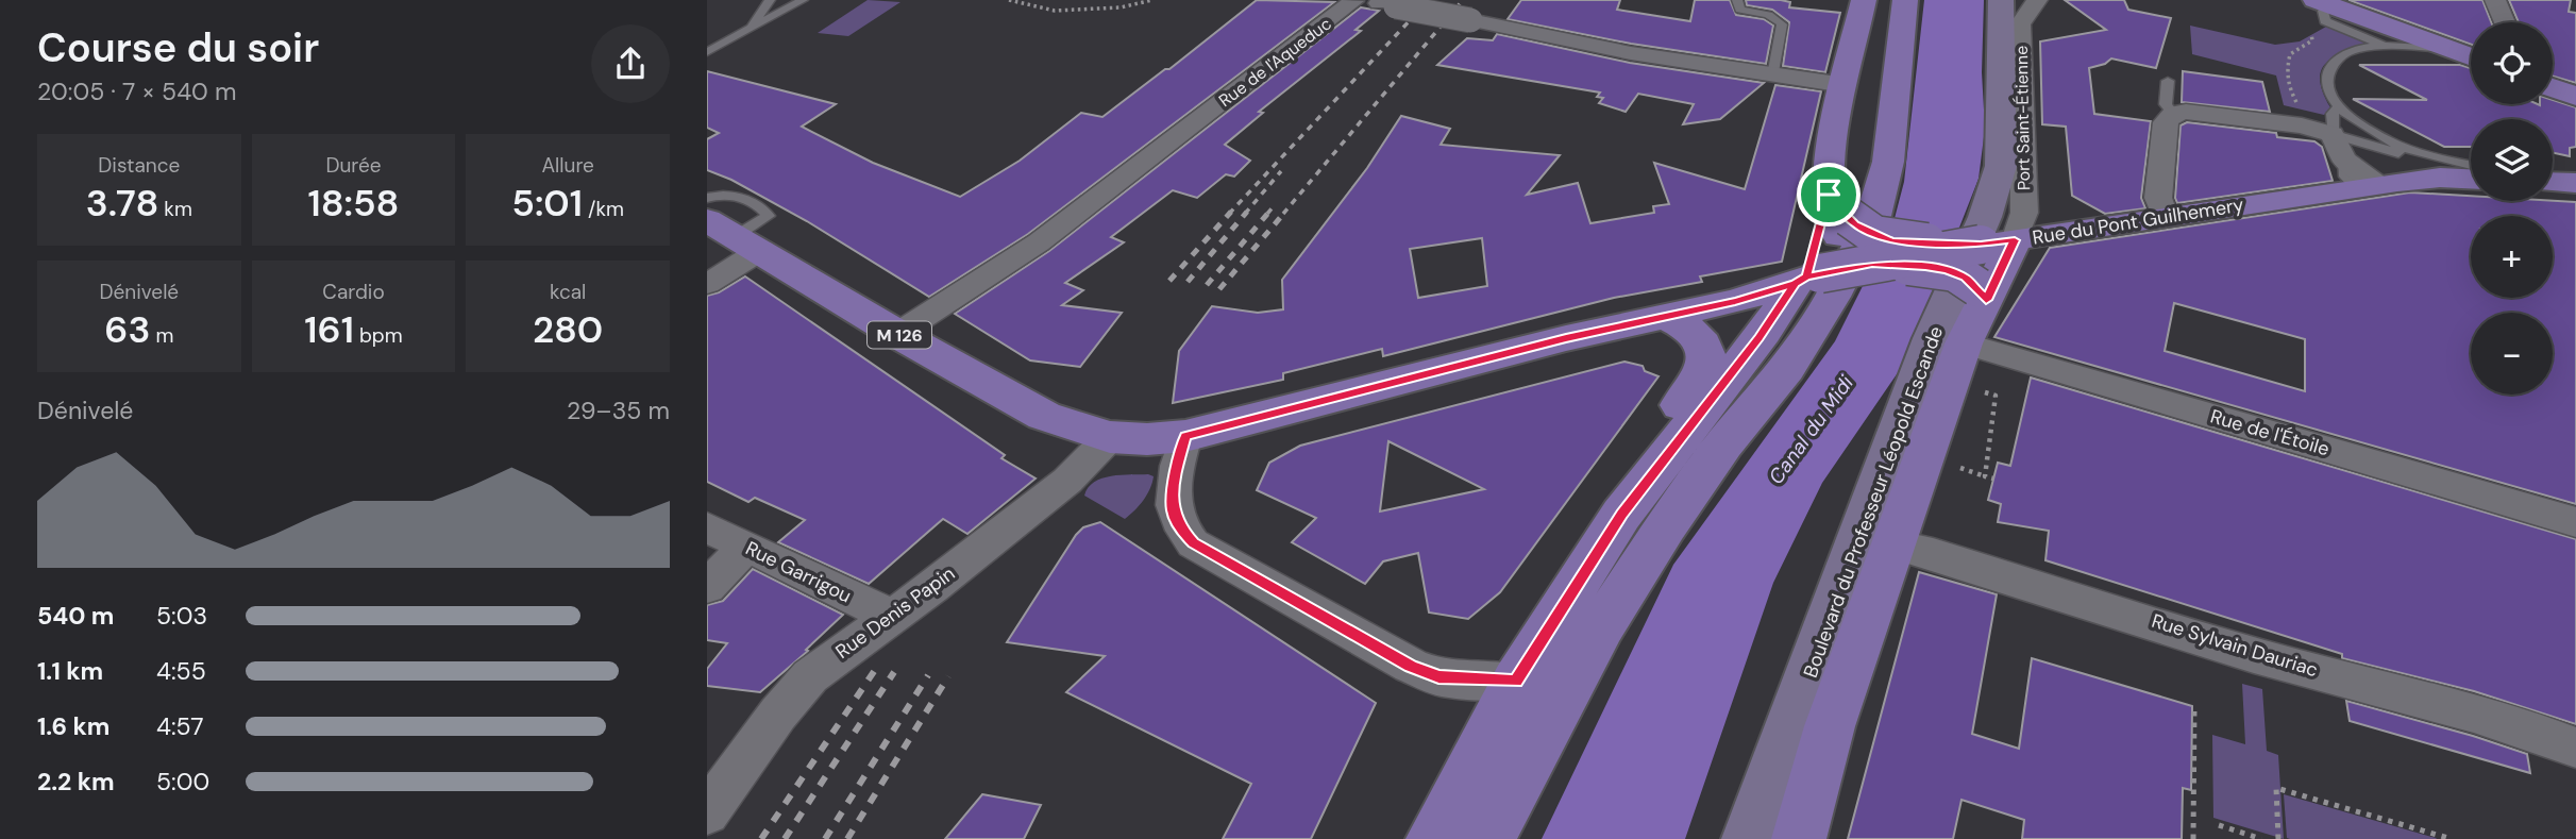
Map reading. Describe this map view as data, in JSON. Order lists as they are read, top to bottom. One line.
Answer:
{"streets":{"main road":["Port Saint-Étienne","Rue du Pont Guilhemery","M 126","Boulevard du Professeur Léopold Escande"],"street":["Rue de l'Aqueduc","Rue de l'Étoile","Rue Garrigou","Rue Denis Papin","Rue Sylvain Dauriac"]},"crossings":[["Rue de l'Aqueduc","M 126"],["Port Saint-Étienne","Rue du Pont Guilhemery"],["Port Saint-Étienne","Boulevard du Professeur Léopold Escande"],["Rue du Pont Guilhemery","M 126"],["Rue du Pont Guilhemery","Boulevard du Professeur Léopold Escande"],["Rue du Pont Guilhemery","Rue Denis Papin"],["M 126","Rue Denis Papin"],["Rue de l'Étoile","Boulevard du Professeur Léopold Escande"],["Boulevard du Professeur Léopold Escande","Rue Sylvain Dauriac"],["Rue Garrigou","Rue Denis Papin"]],"water":["Canal du Midi"],"page":{"heading":["Course du soir","20:05 · 7 × 540 m"],"map_buttons":["+","−"],"stats":[["Distance","3.78 km"],["Durée","18:58"],["Allure","5:01 /km"],["Dénivelé","63 m"],["Cardio","161 bpm"],["kcal","280"]],"chart":["Dénivelé","29–35 m"],"list":[{"name":"540 m","note":"5:03"},{"name":"1.1 km","note":"4:55"},{"name":"1.6 km","note":"4:57"},{"name":"2.2 km","note":"5:00"}]}}
